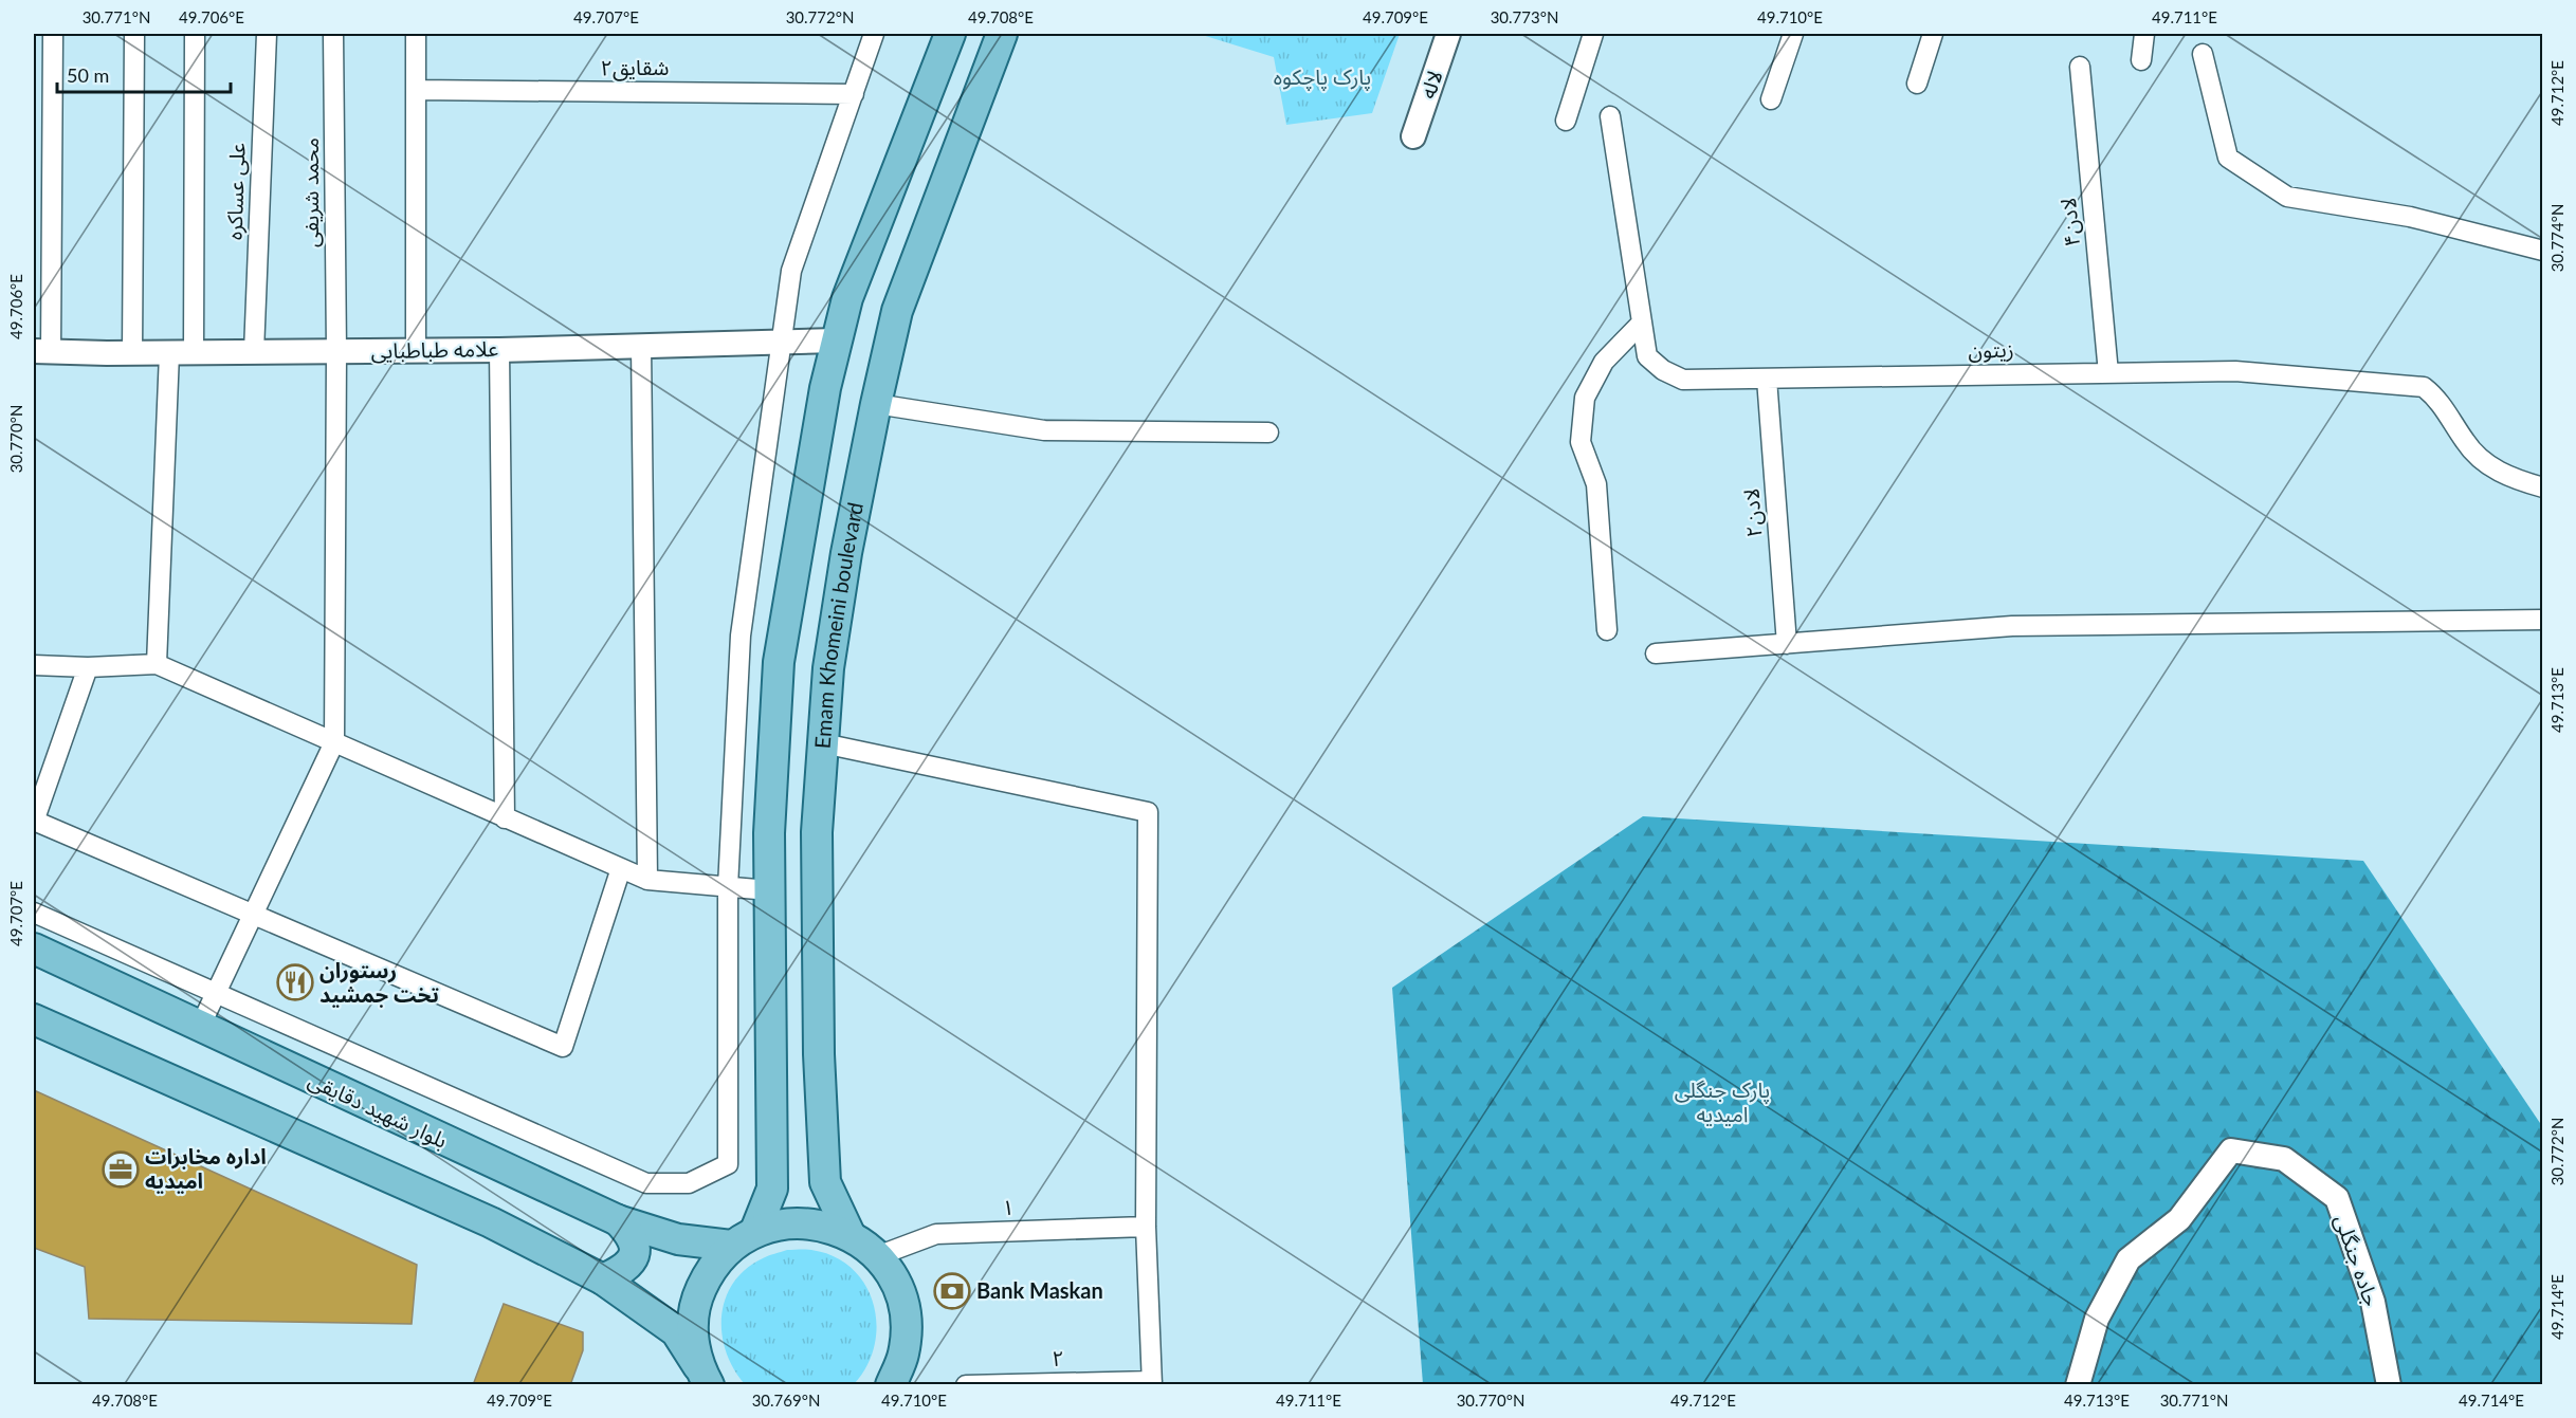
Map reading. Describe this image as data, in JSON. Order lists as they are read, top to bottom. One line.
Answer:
{"streets":{"main road":["Emam Khomeini boulevard","بلوار شهید دقایقی"],"street":["شقایق۲","لاله","علی عساکره","محمد شریفی","لادن۴","علامه طباطبایی","زیتون","لادن۲","۱","جاده جنگلی","۲"]},"crossings":[["علی عساکره","علامه طباطبایی"],["محمد شریفی","علامه طباطبایی"],["لادن۴","زیتون"],["زیتون","لادن۲"]],"parks":["پارک پاچکوه","پارک جنگلی امیدیه"],"places":{"restaurant":["رستوران تخت جمشید"],"office":["اداره مخابرات امیدیه"],"bank":["Bank Maskan"]},"scale_bar":"50 m","coordinates":["30.771°N","49.706°E","49.707°E","30.772°N","49.708°E","49.709°E","30.773°N","49.710°E","49.711°E","49.712°E","30.774°N","30.770°N","49.713°E","49.714°E","30.769°N"]}
